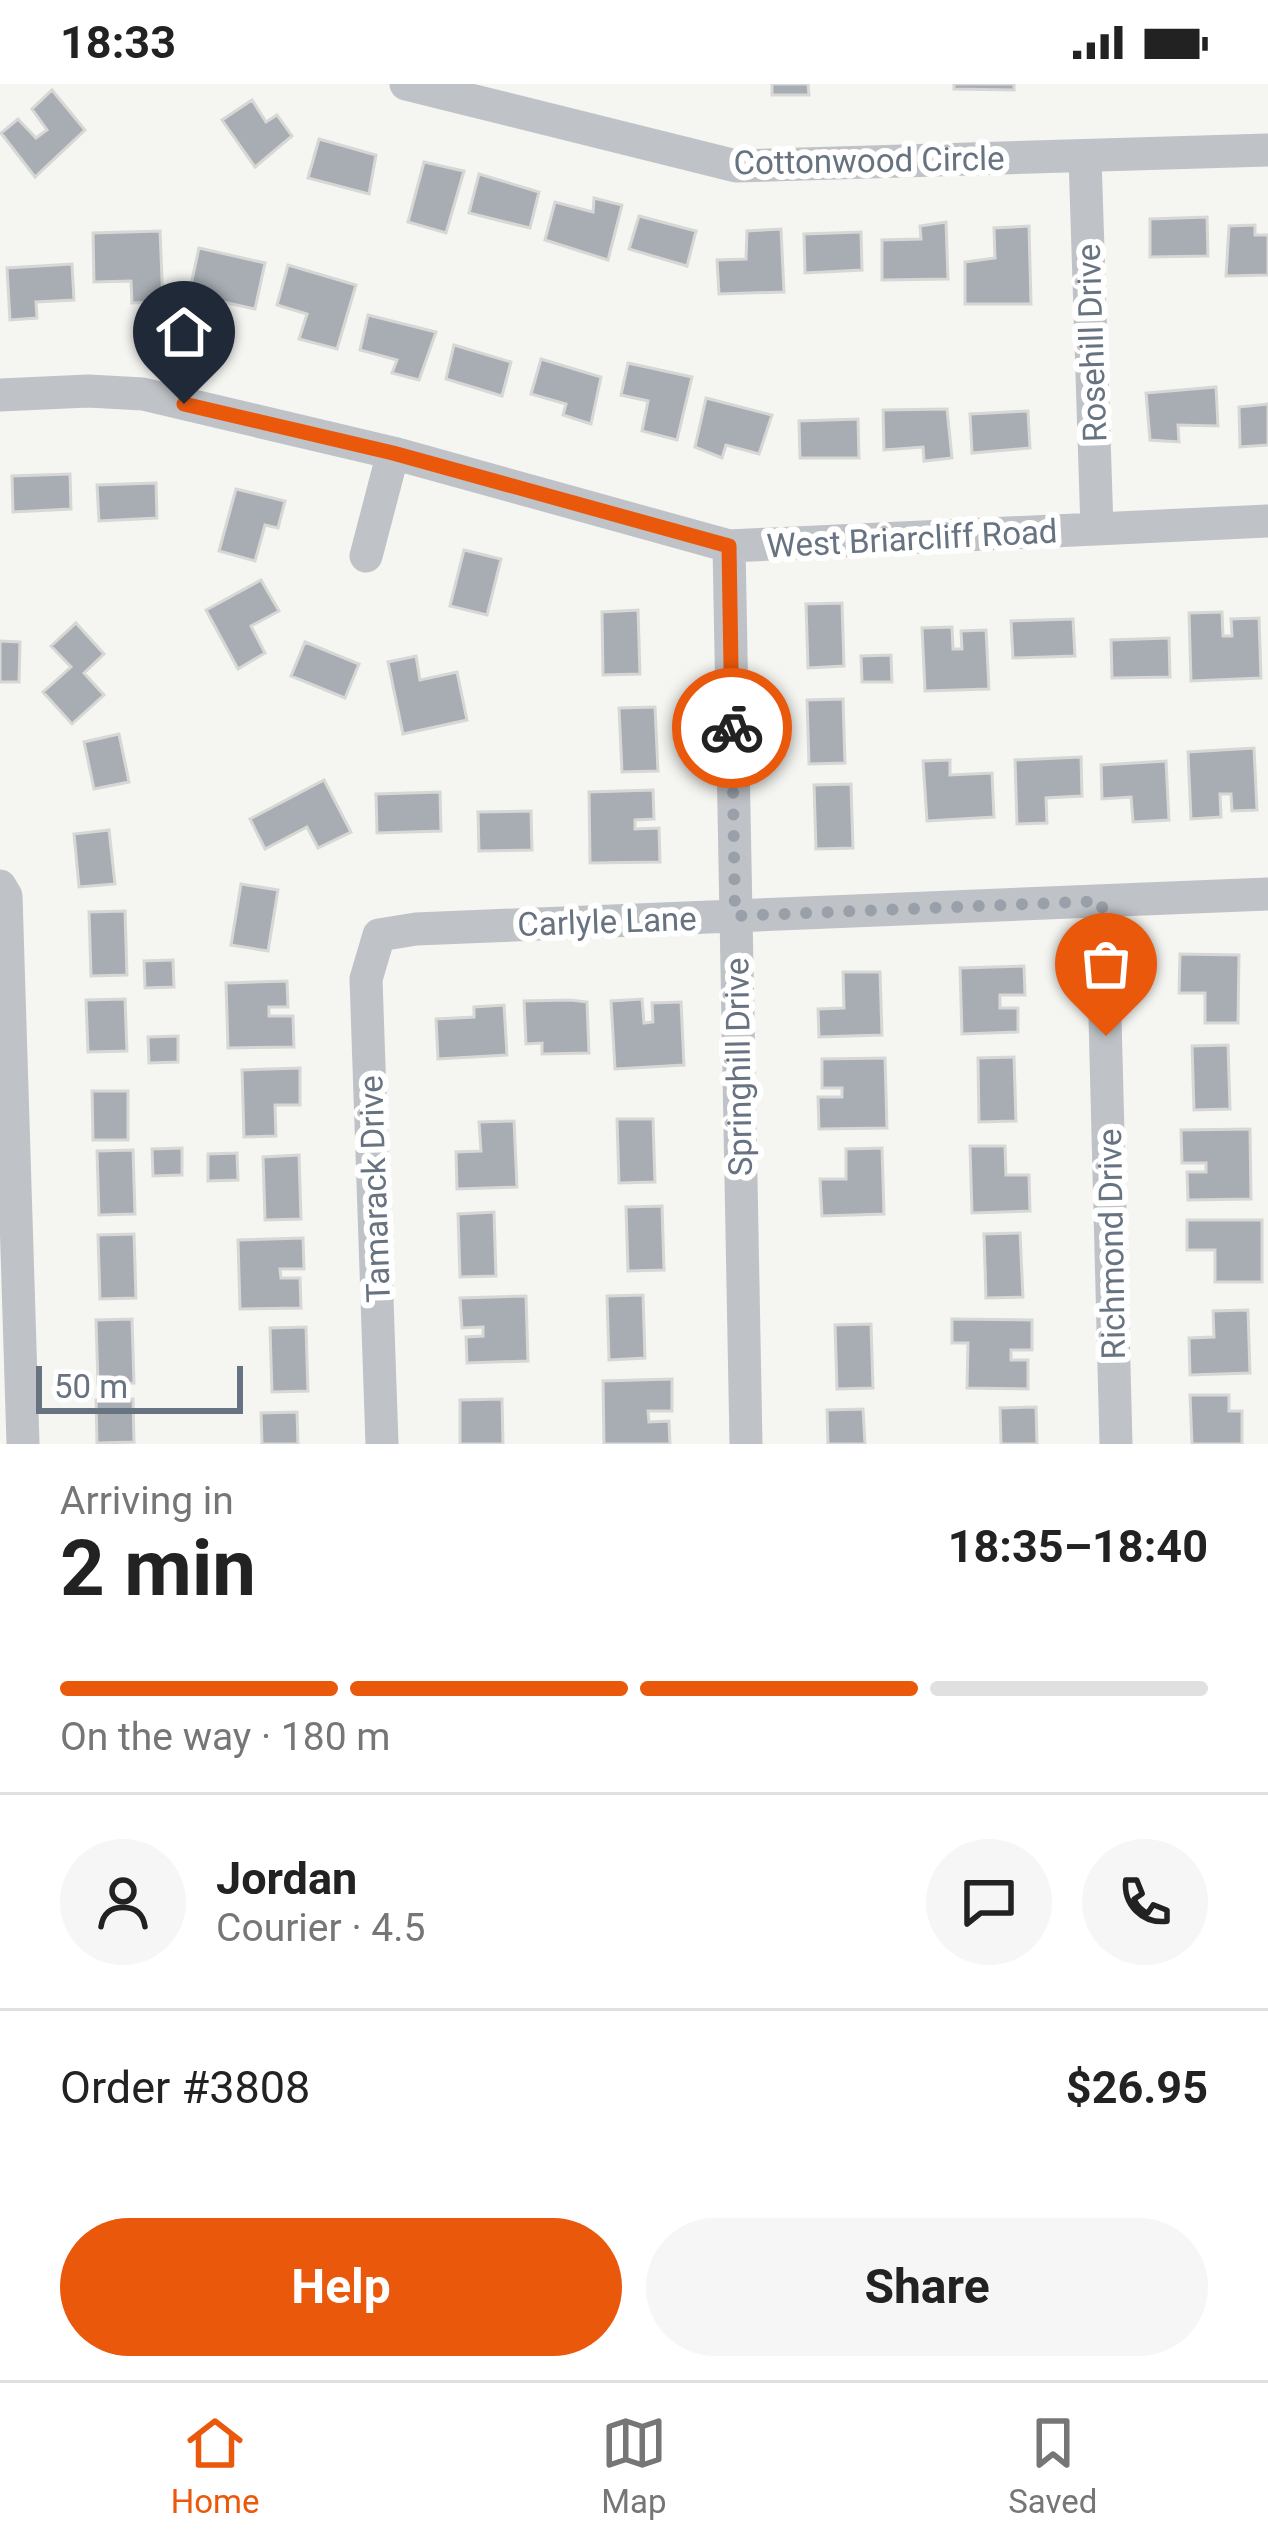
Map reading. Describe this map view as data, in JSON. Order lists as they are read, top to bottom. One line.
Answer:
{"streets":{"street":["Cottonwood Circle","Rosehill Drive","West Briarcliff Road","Carlyle Lane","Springhill Drive","Tamarack Drive","Richmond Drive"]},"crossings":[["Cottonwood Circle","Rosehill Drive"],["Rosehill Drive","West Briarcliff Road"],["West Briarcliff Road","Springhill Drive"],["Carlyle Lane","Springhill Drive"],["Carlyle Lane","Tamarack Drive"],["Carlyle Lane","Richmond Drive"]],"scale_bar":"50 m","page":{"status":"18:33","scale":"50 m","heading":["2 min","Arriving in","18:35–18:40"],"panel":["Jordan","Courier · 4.5","Order #3808","$26.95"],"bar":"On the way · 180 m","buttons":["Help","Share"],"tabs":["Home","Map","Saved"]}}
